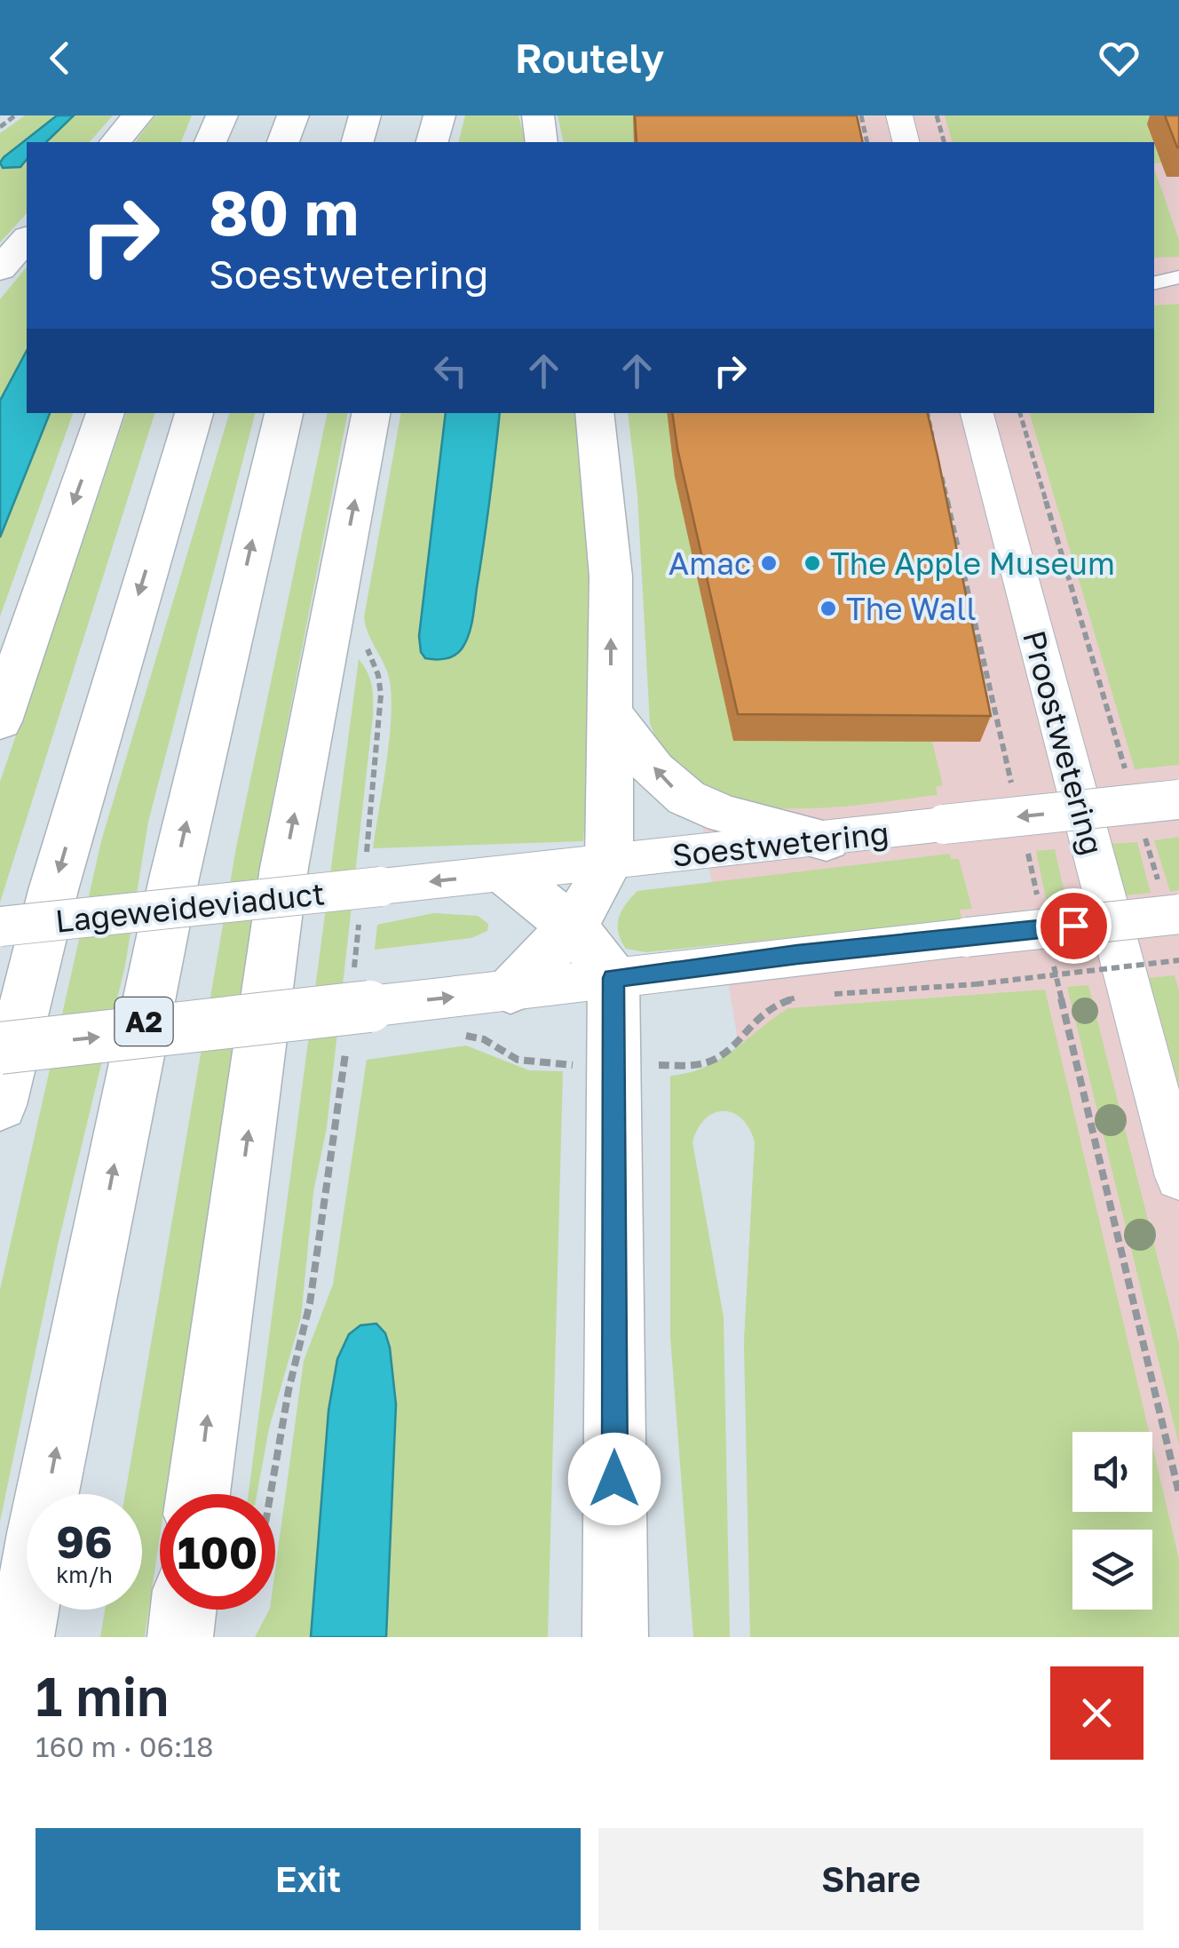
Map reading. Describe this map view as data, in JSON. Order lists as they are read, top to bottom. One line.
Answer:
{"streets":{"highway":["A2"],"main road":["Proostwetering","Soestwetering","Lageweideviaduct"]},"crossings":[["Soestwetering","Lageweideviaduct"]],"places":["Amac","The Apple Museum","The Wall"],"page":{"header":"Routely","turn":["80 m","Soestwetering"],"speed":"96 km/h","limit":"100","heading":["1 min","160 m · 06:18"],"buttons":["Exit","Share"]}}
